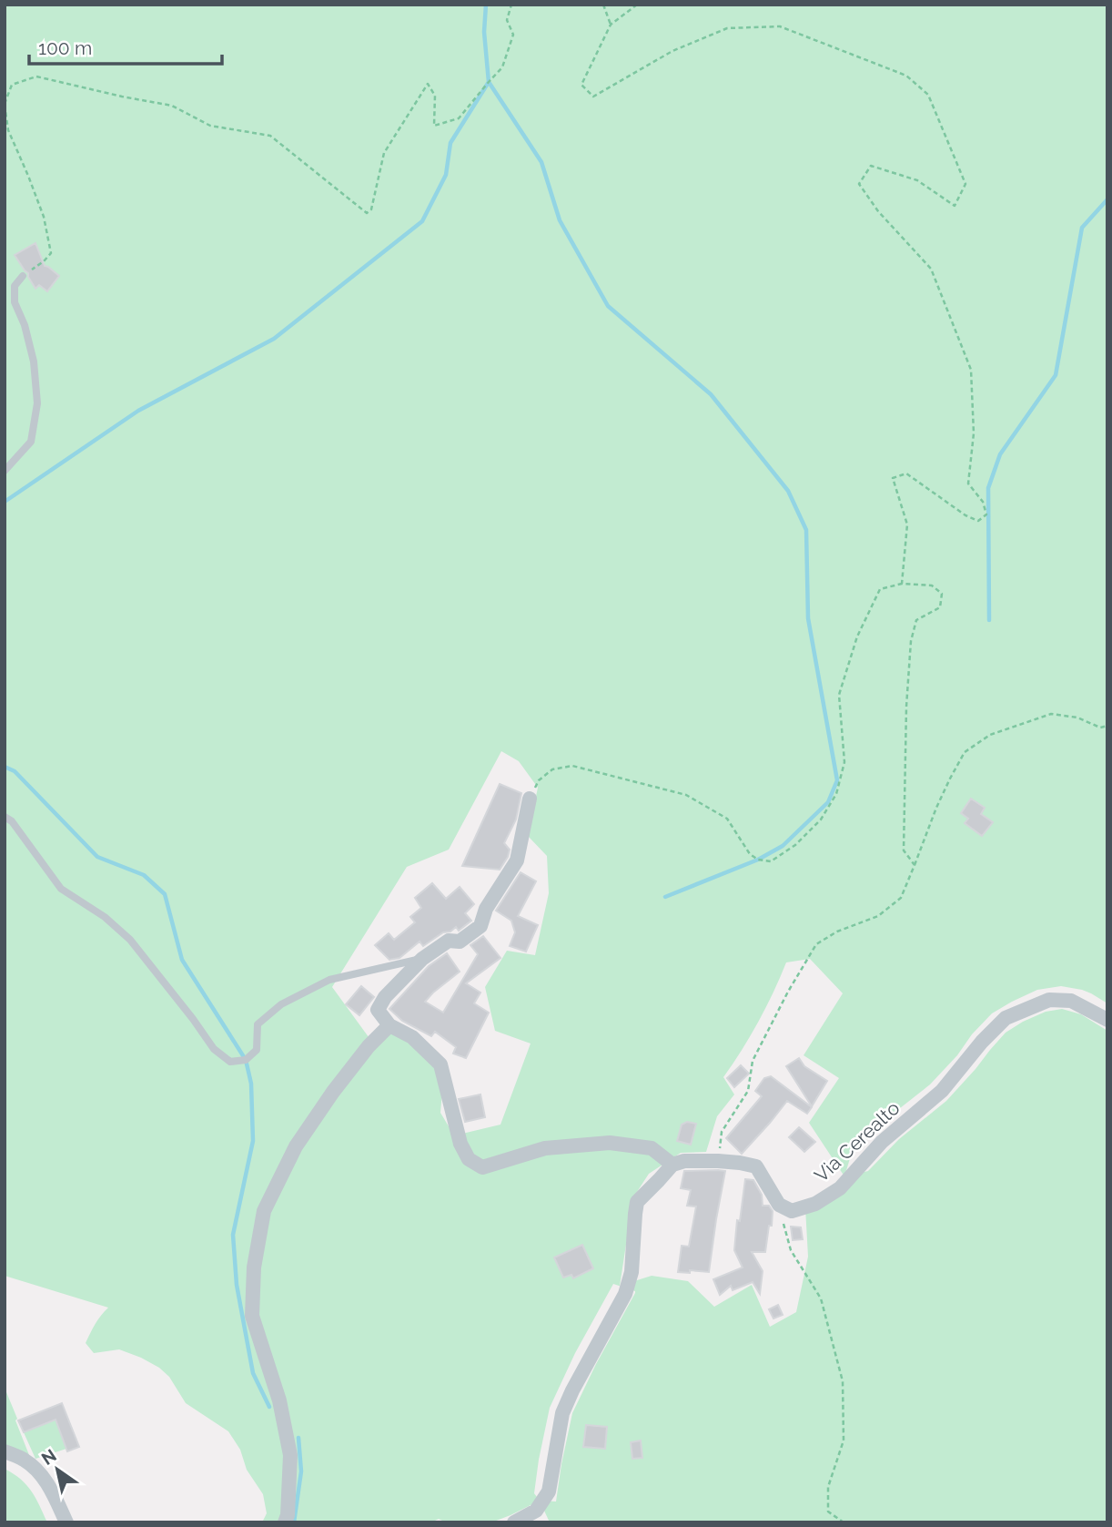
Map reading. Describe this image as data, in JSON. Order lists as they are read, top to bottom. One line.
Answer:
{"streets":{"street":["Via Cerealto"]},"scale_bar":"100 m","north":"top left"}
